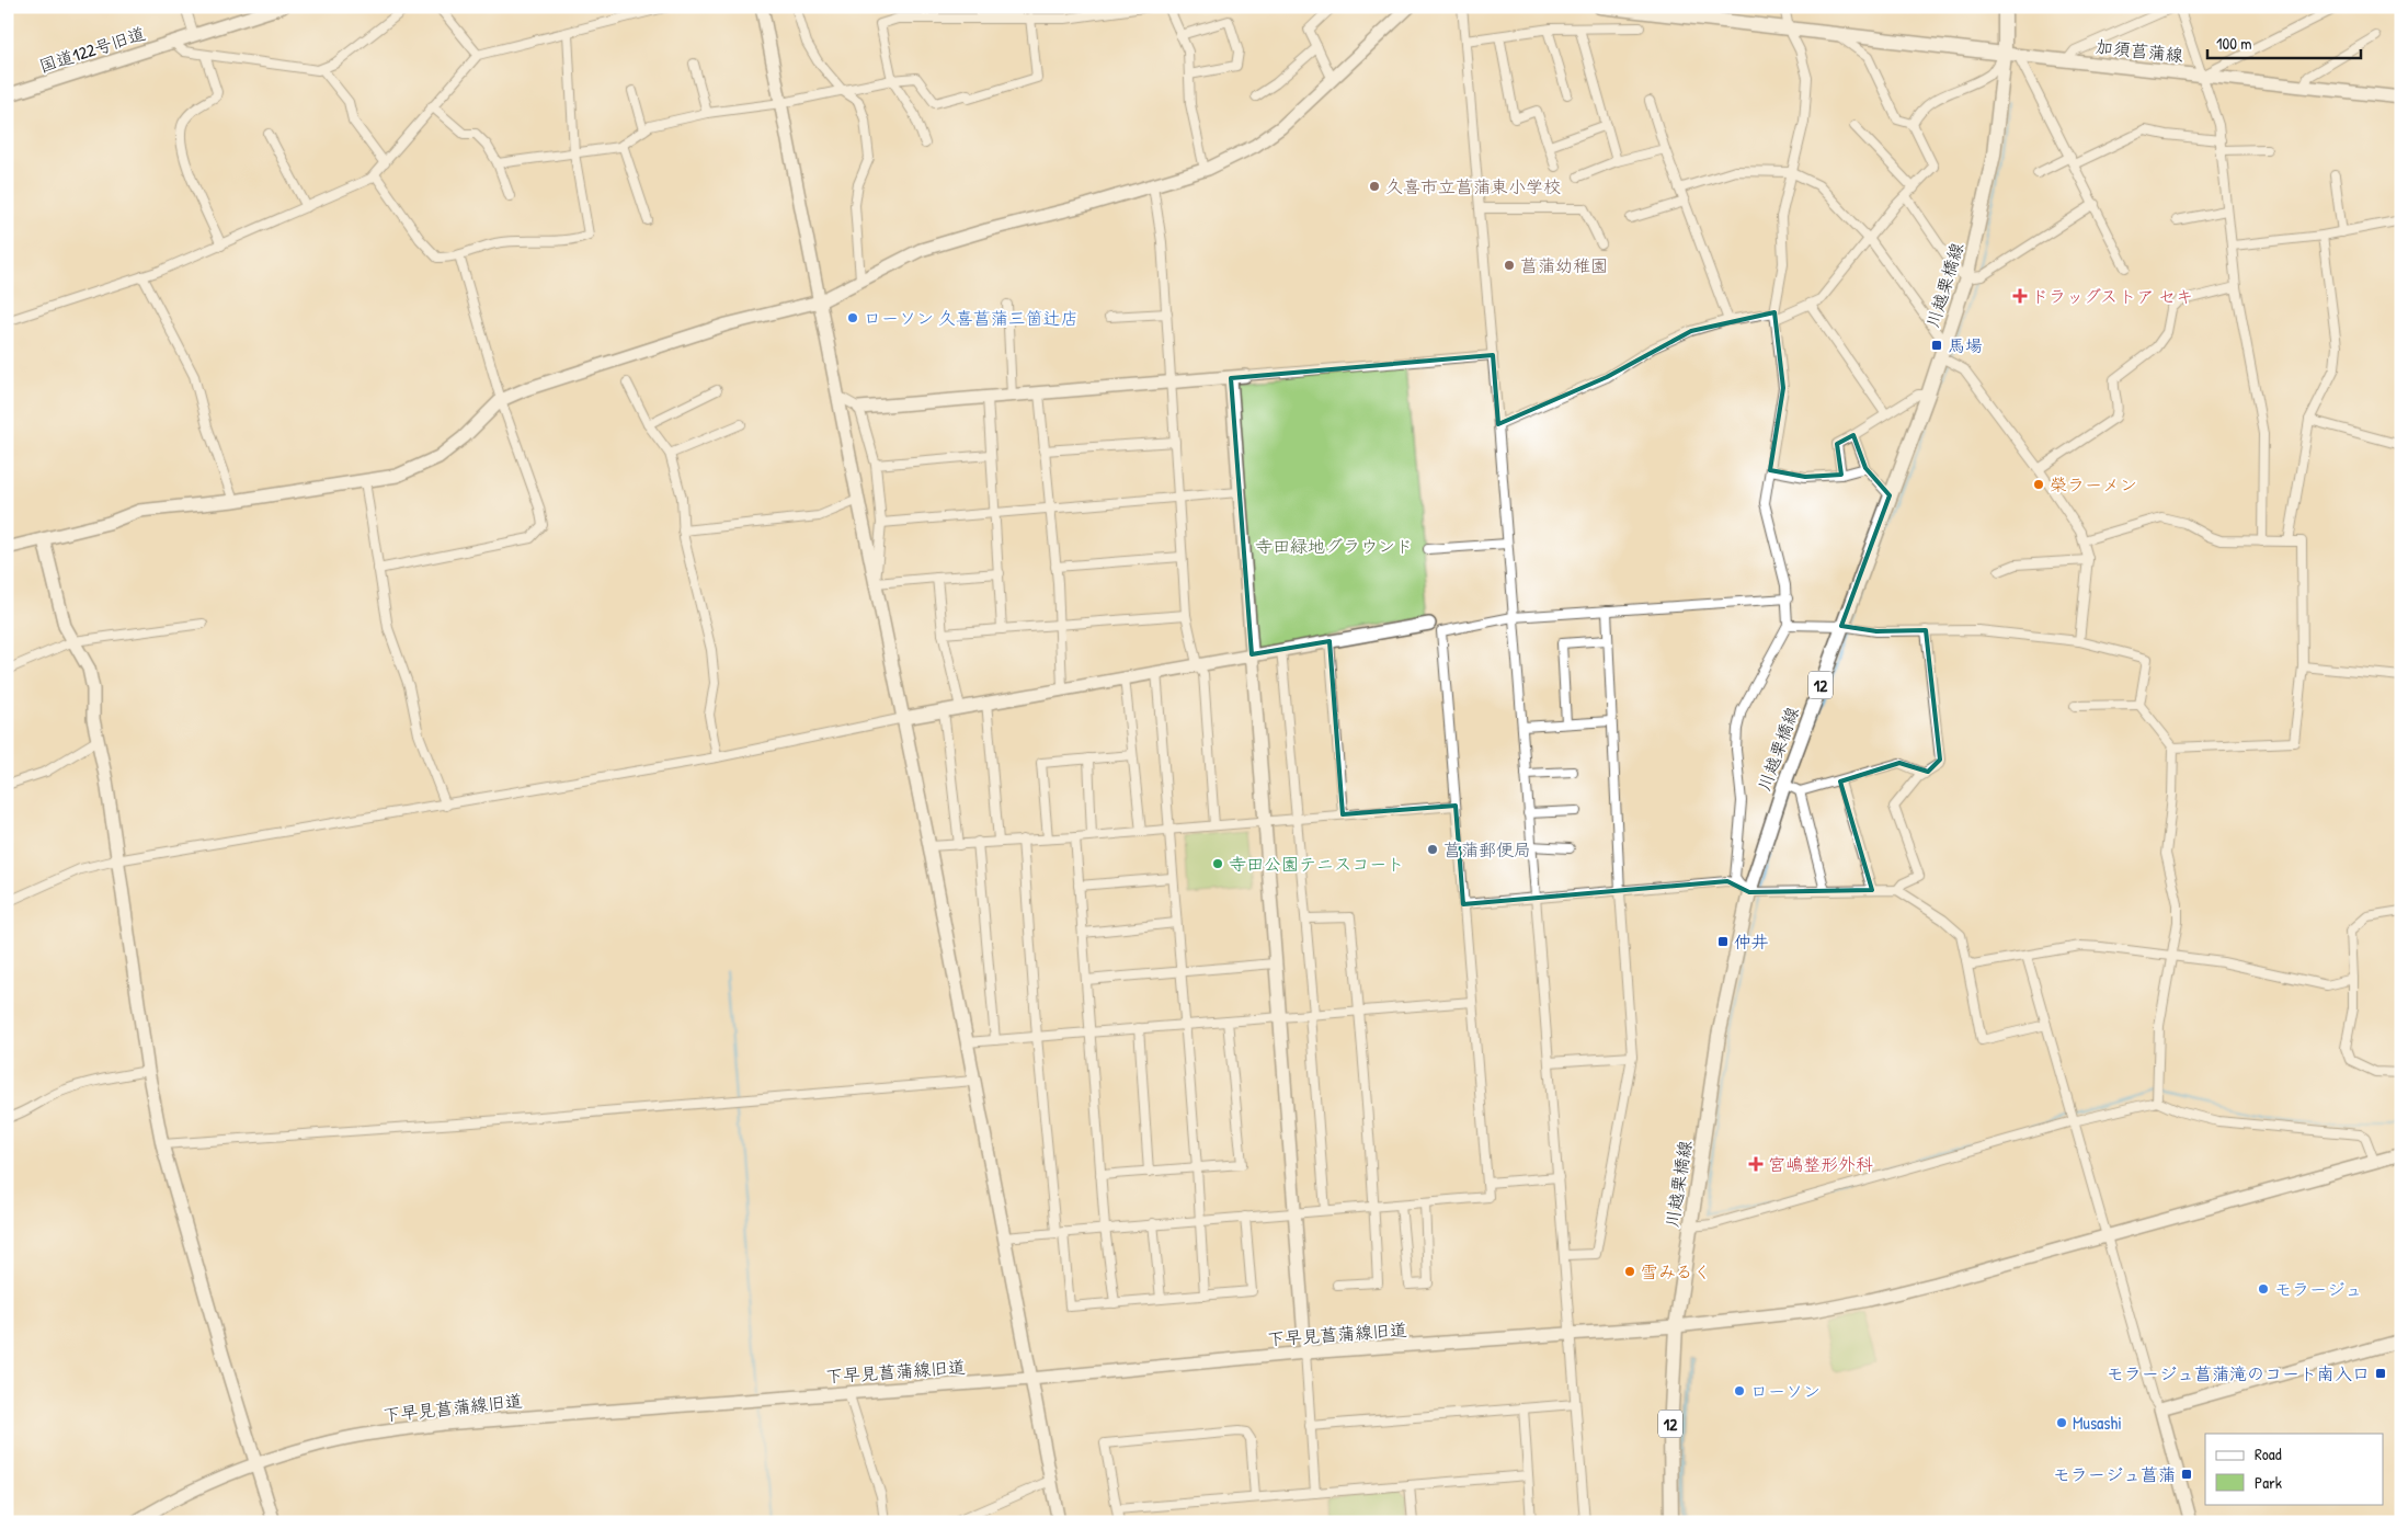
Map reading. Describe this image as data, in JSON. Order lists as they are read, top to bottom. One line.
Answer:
{"streets":{"main road":["川越栗橋線","12"],"street":["国道122号旧道","加須菖蒲線","下早見菖蒲線旧道"]},"crossings":[["加須菖蒲線","川越栗橋線"],["川越栗橋線","下早見菖蒲線旧道"]],"parks":["寺田緑地グラウンド"],"places":{"other":["久喜市立菖蒲東小学校","菖蒲幼稚園","ローソン 久喜菖蒲三箇辻店","榮ラーメン","菖蒲郵便局","寺田公園テニスコート","雪みるく","モラージュ","ローソン","Musashi"],"health":["ドラッグストア セキ","宮嶋整形外科"],"transit":["馬場","仲井","モラージュ菖蒲滝のコート南入口","モラージュ菖蒲"]},"legend":["Road","Park"],"scale_bar":"100 m"}
